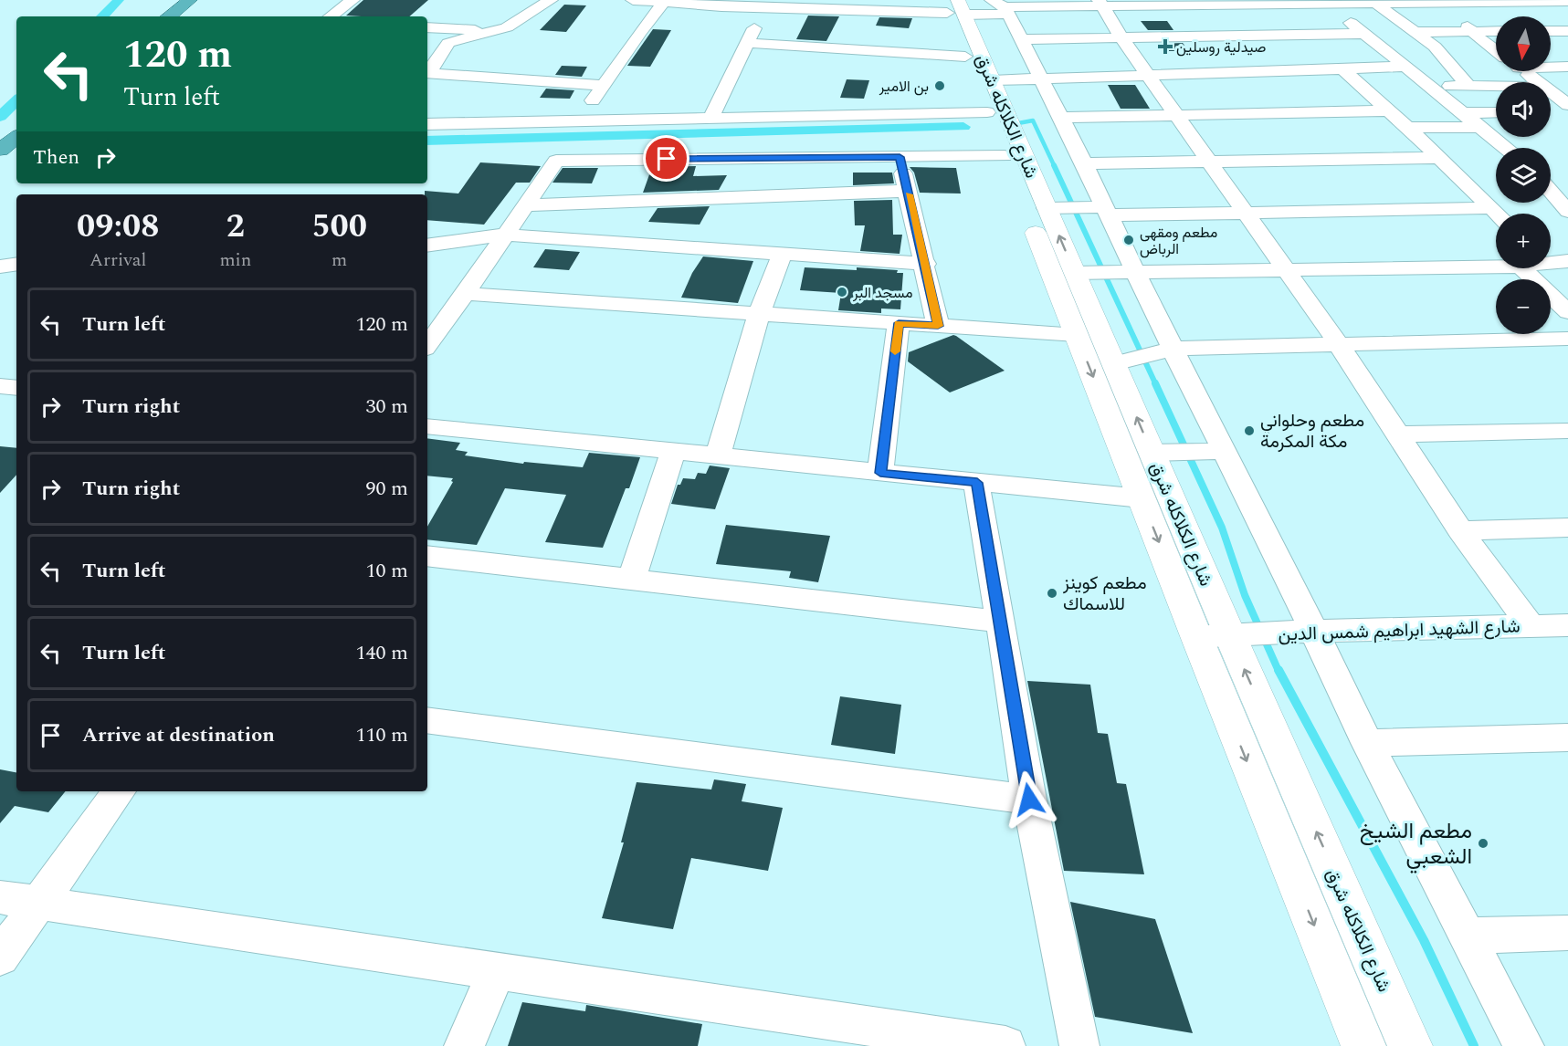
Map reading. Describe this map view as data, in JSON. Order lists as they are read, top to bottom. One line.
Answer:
{"streets":{"street":["شارع الكلاكله شرق","شارع الشهيد ابراهيم شمس الدين"]},"crossings":[["شارع الكلاكله شرق","شارع الشهيد ابراهيم شمس الدين"]],"places":{"health":["صيدلية روسلين"],"other":["بن الامير","مطعم ومقهى الرباض","مسجد البر","مطعم وحلواني مكة المكرمة","مطعم كوينز للاسماك","مطعم الشيخ الشعبي"]},"north":"bottom","page":{"map_buttons":["+","−"],"turn":["120 m","Turn left"],"then":"Then","eta":["09:08","Arrival","2","min","500","m"],"list":[{"name":"Turn left","value":"120 m"},{"name":"Turn right","value":"30 m"},{"name":"Turn right","value":"90 m"},{"name":"Turn left","value":"10 m"},{"name":"Turn left","value":"140 m"},{"name":"Arrive at destination","value":"110 m"}]}}
